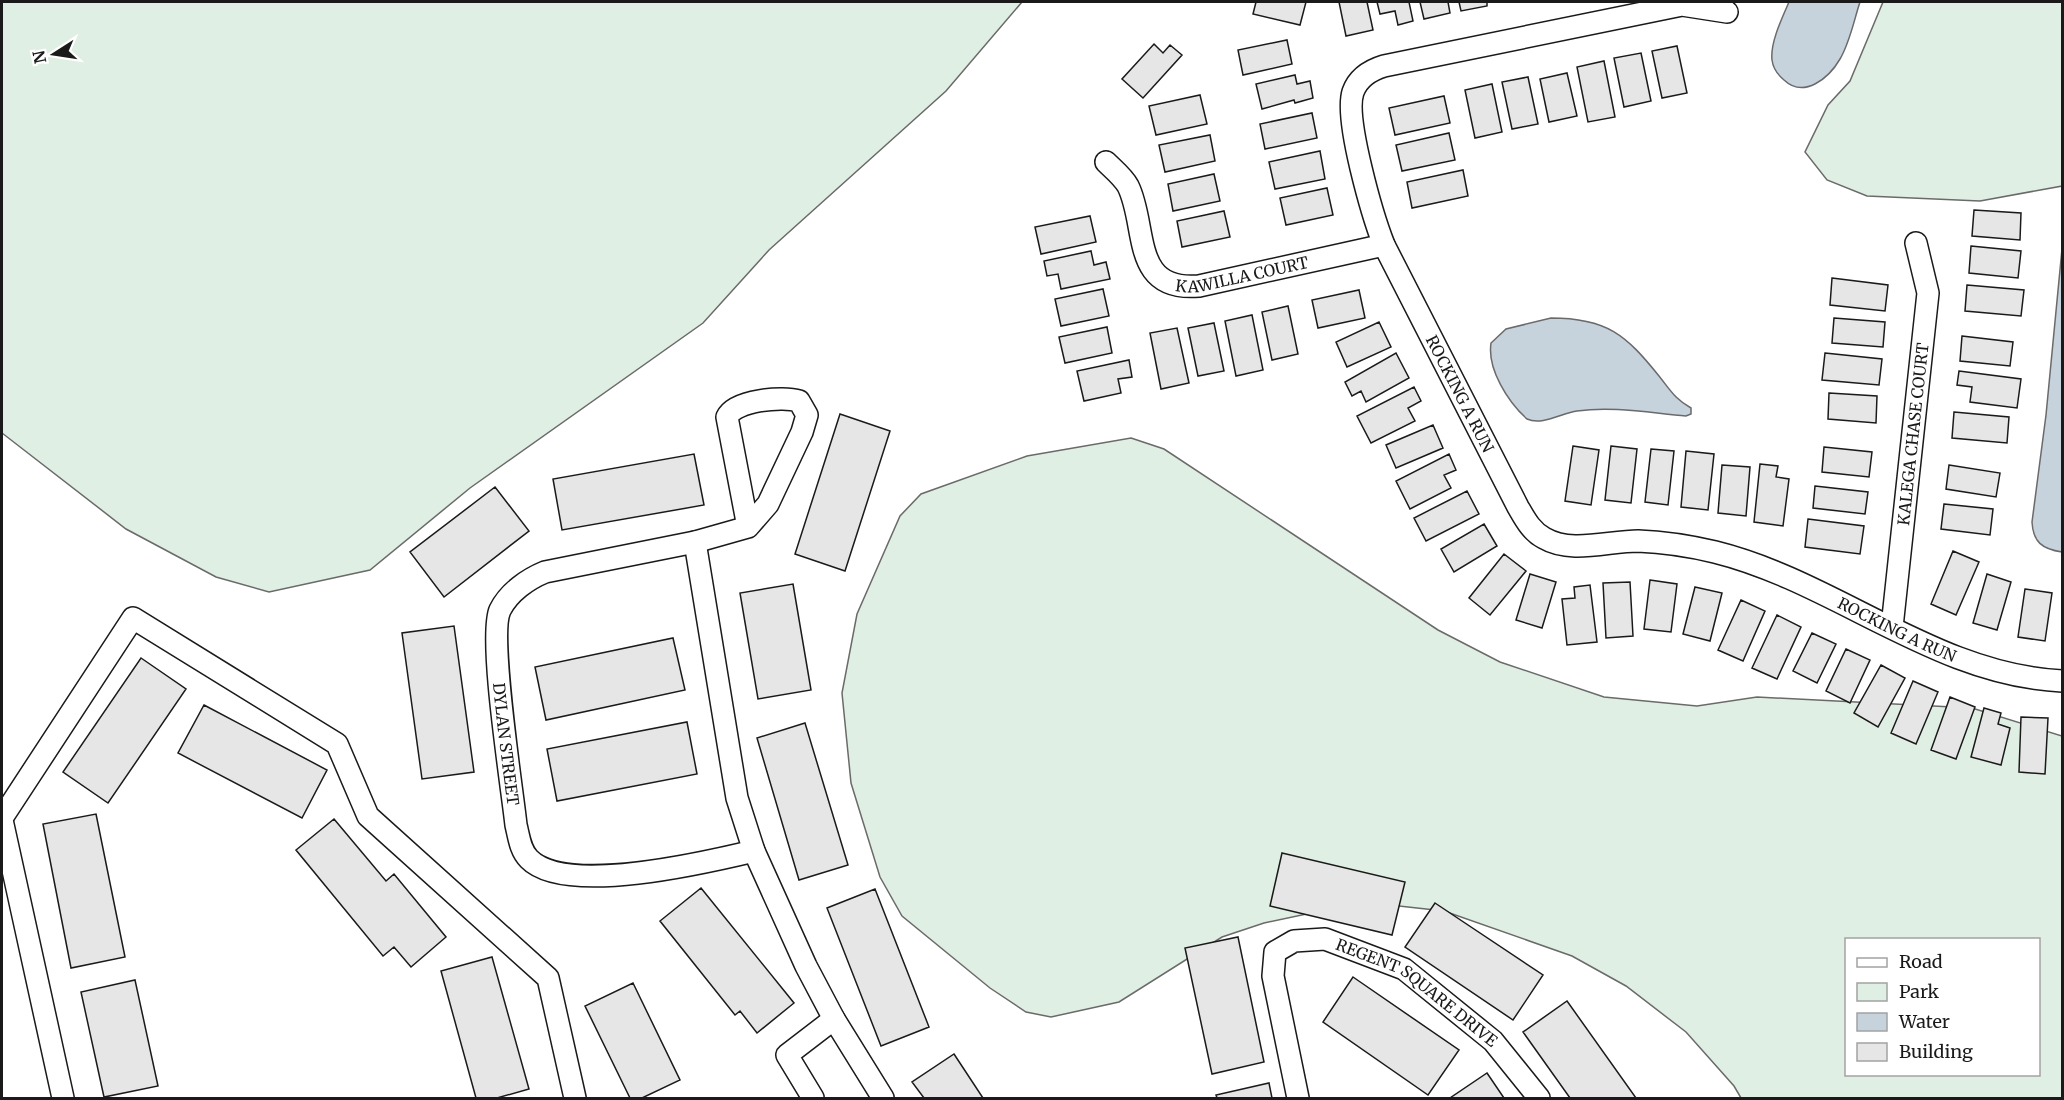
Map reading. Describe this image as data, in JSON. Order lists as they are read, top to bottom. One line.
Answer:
{"streets":{"street":["KAWILLA COURT","ROCKING A RUN","KALEGA CHASE COURT","DYLAN STREET","REGENT SQUARE DRIVE"]},"crossings":[["KAWILLA COURT","ROCKING A RUN"],["ROCKING A RUN","KALEGA CHASE COURT"]],"legend":["Road","Park","Water","Building"],"north":"left"}
